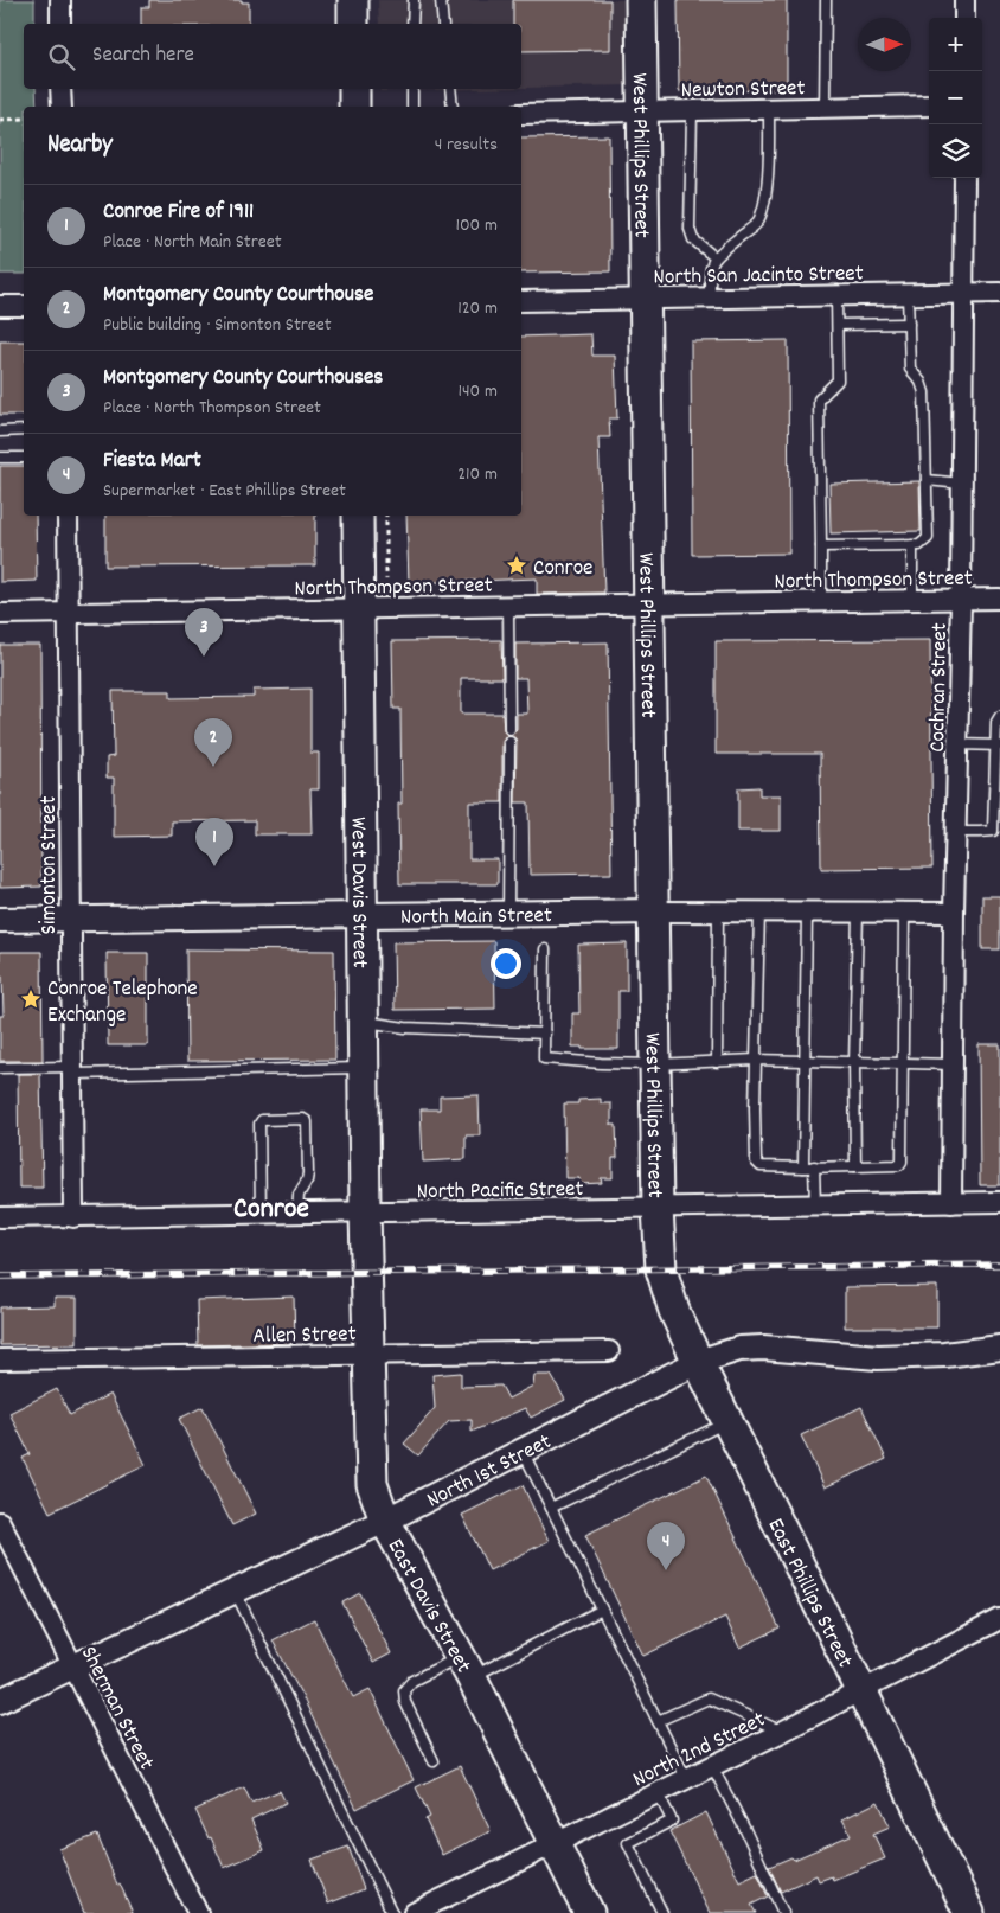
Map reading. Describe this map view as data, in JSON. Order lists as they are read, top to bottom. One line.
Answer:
{"streets":{"main road":["West Phillips Street","West Davis Street","East Phillips Street","East Davis Street"],"street":["Newton Street","North San Jacinto Street","North Thompson Street","Cochran Street","Simonton Street","North Main Street","North Pacific Street","Allen Street","North 1st Street","Sherman Street","North 2nd Street"]},"crossings":[["Newton Street","West Phillips Street"],["West Phillips Street","North San Jacinto Street"],["West Phillips Street","North Thompson Street"],["West Phillips Street","North Main Street"],["West Phillips Street","North Pacific Street"],["West Phillips Street","East Phillips Street"],["North San Jacinto Street","Cochran Street"],["North Thompson Street","Cochran Street"],["North Thompson Street","Simonton Street"],["North Thompson Street","West Davis Street"],["Cochran Street","North Main Street"],["Cochran Street","North Pacific Street"],["Simonton Street","North Main Street"],["Simonton Street","North Pacific Street"],["West Davis Street","North Main Street"],["West Davis Street","North Pacific Street"],["West Davis Street","East Davis Street"],["Allen Street","East Davis Street"],["North 1st Street","East Phillips Street"],["North 1st Street","East Davis Street"],["North 1st Street","Sherman Street"],["East Phillips Street","North 2nd Street"],["East Davis Street","North 2nd Street"]],"districts":["Conroe"],"places":{"place":["Conroe","Conroe Telephone Exchange"]},"north":"right","page":{"map_buttons":["+","−"],"search":"Search here","heading":["Nearby","4 results"],"list":[{"mark":"1","name":"Conroe Fire of 1911","note":"Place · North Main Street","value":"100 m"},{"mark":"2","name":"Montgomery County Courthouse","note":"Public building · Simonton Street","value":"120 m"},{"mark":"3","name":"Montgomery County Courthouses","note":"Place · North Thompson Street","value":"140 m"},{"mark":"4","name":"Fiesta Mart","note":"Supermarket · East Phillips Street","value":"210 m"}],"pins":["3","2","1","4"]}}
